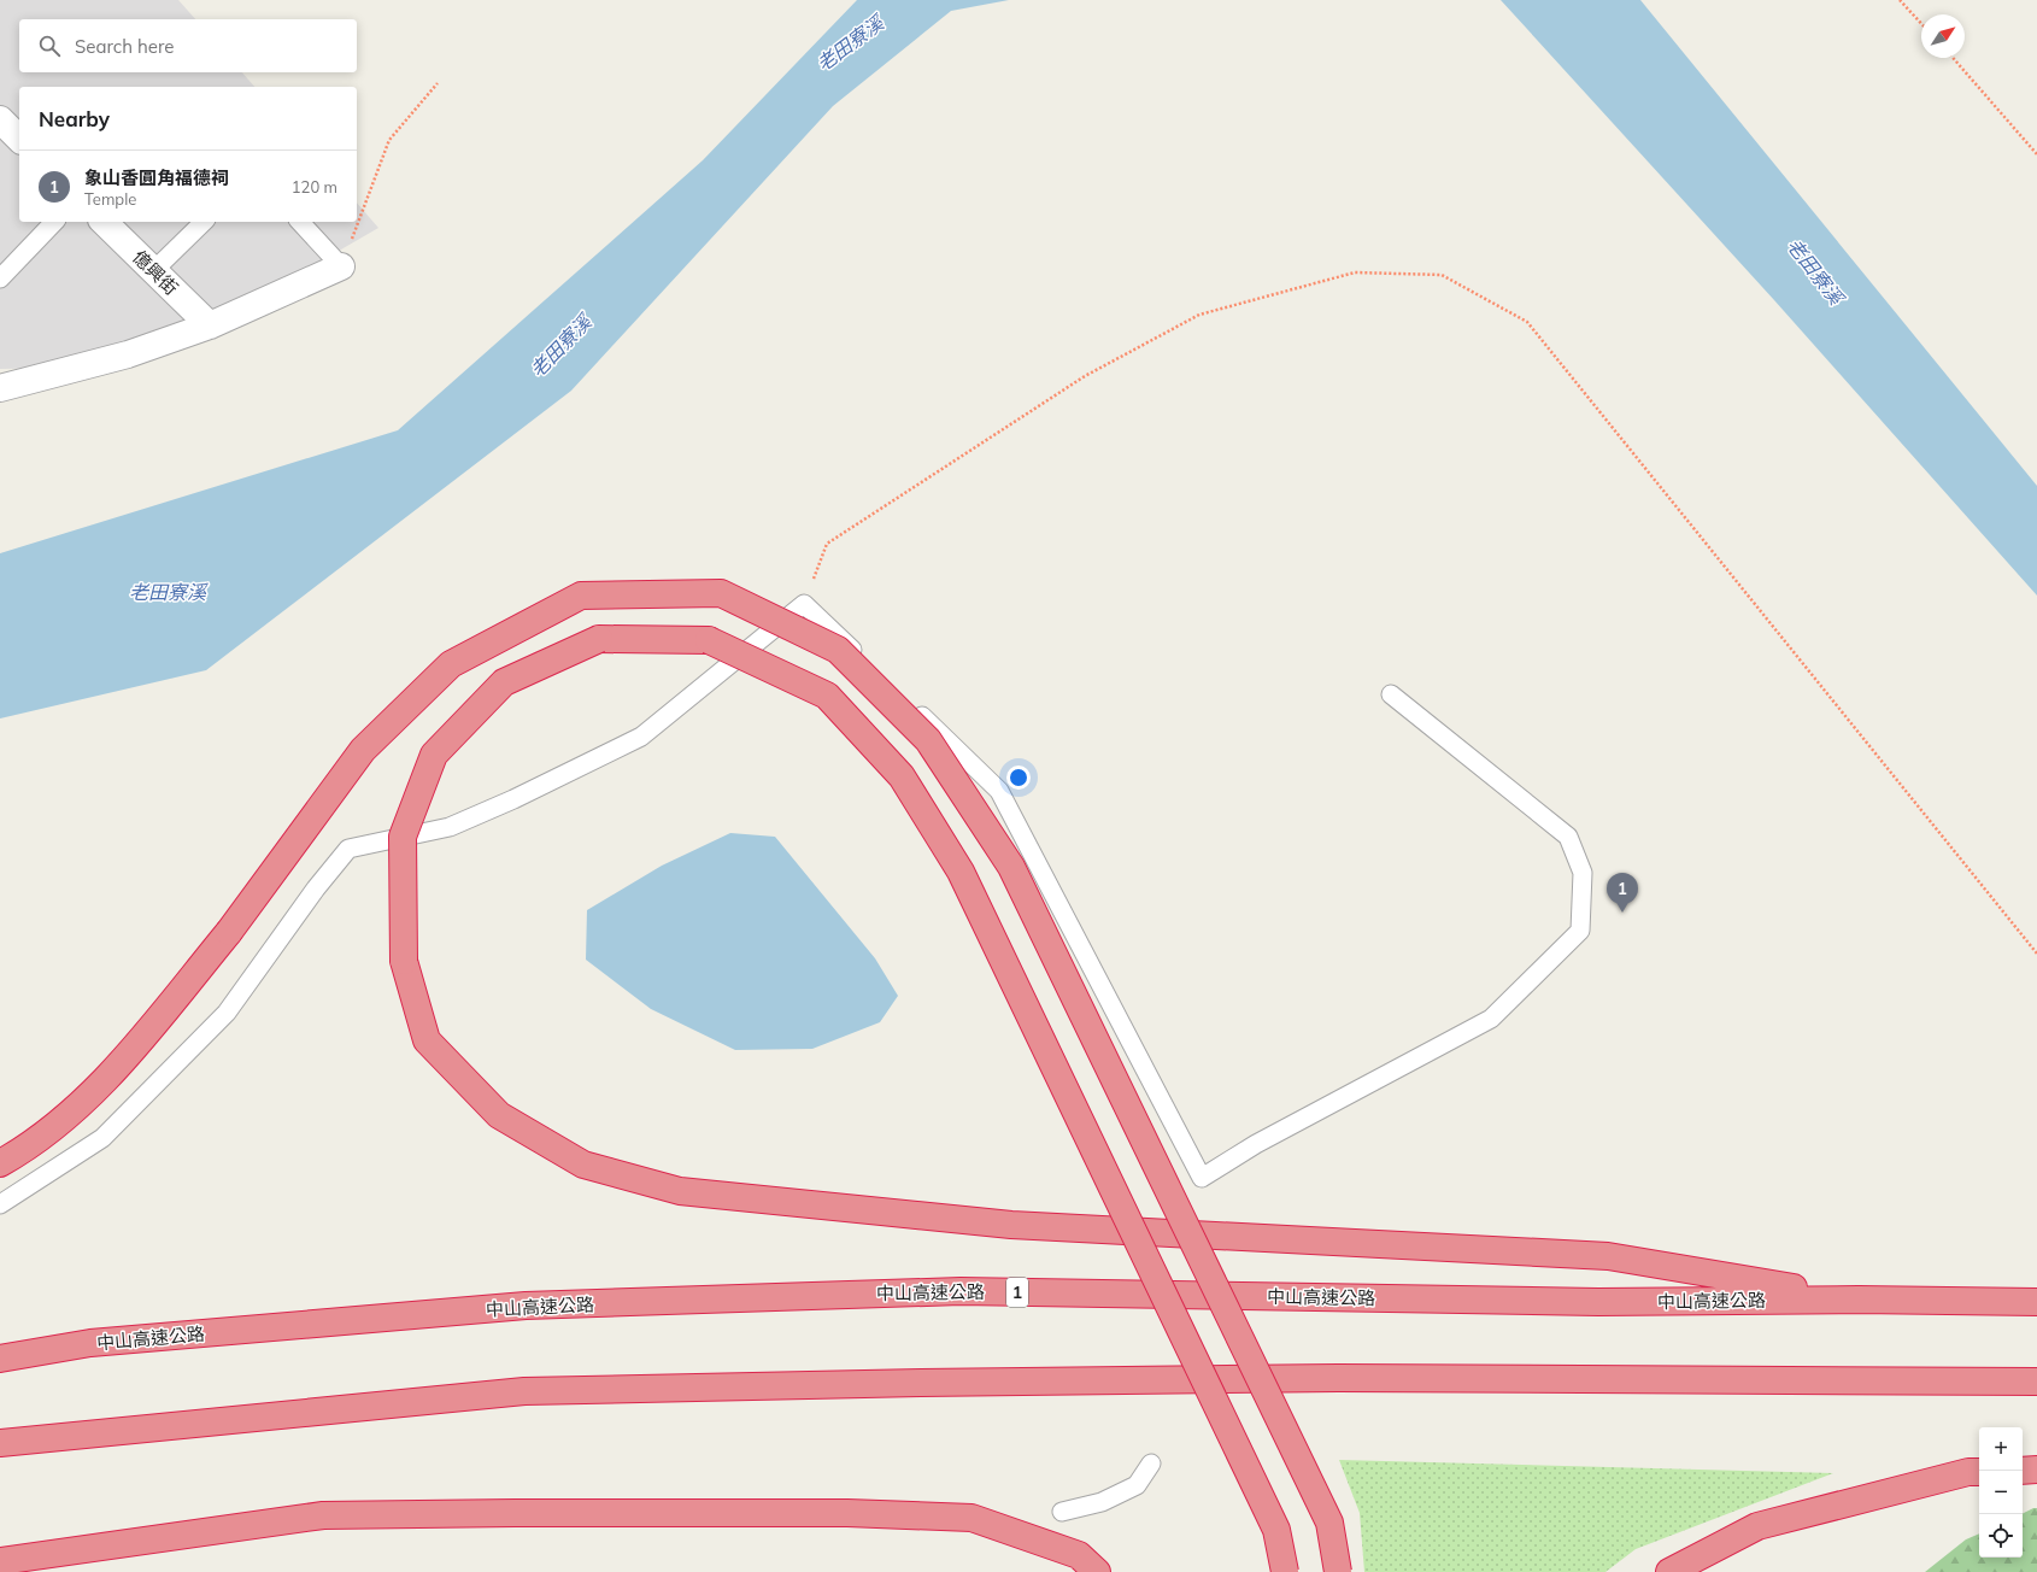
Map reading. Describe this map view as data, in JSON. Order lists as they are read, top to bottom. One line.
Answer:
{"streets":{"highway":["中山高速公路","1"],"street":["億興街"]},"water":["老田寮溪"],"north":"top right","page":{"search":"Search here","heading":"Nearby","list":[{"mark":"1","name":"象山香圓角福德祠","note":"Temple","value":"120 m"}],"pins":"1","map_buttons":["+","−"]}}
